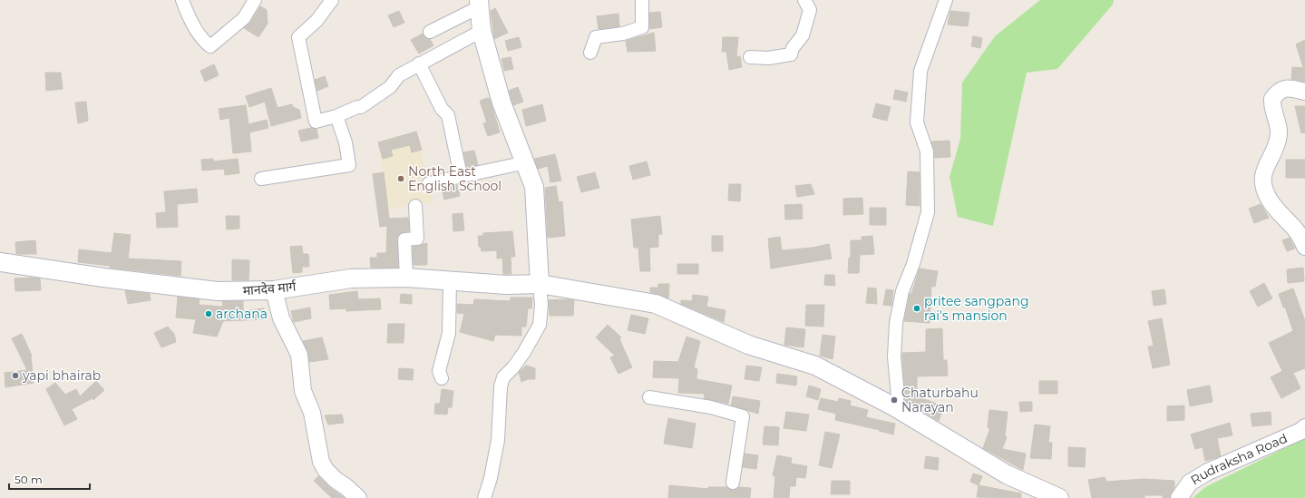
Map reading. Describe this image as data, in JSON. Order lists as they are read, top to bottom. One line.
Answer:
{"streets":{"main road":["मानदेव मार्ग"],"street":["Rudraksha Road"]},"places":["North East English School","pritee sangpang rai's mansion","archana","yapi bhairab","Chaturbahu Narayan"],"scale_bar":"50 m"}
